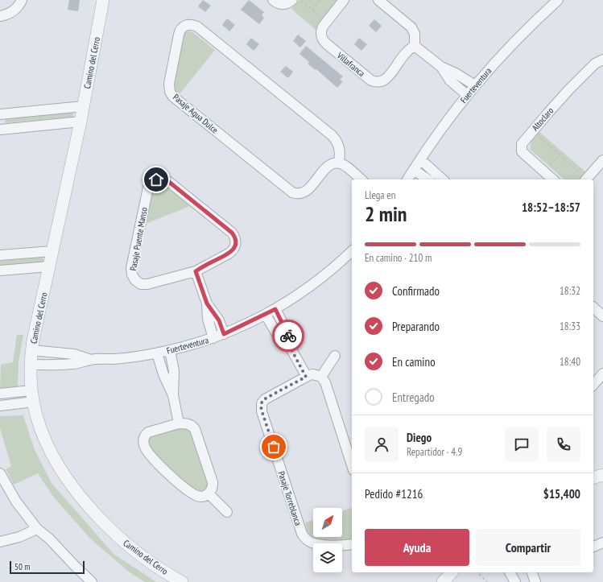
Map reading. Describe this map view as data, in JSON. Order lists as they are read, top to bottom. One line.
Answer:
{"streets":{"street":["Camino del Cerro","Villafranca","Fuerteventura","Pasaje Agua Dulce","Altoclaro","Pasaje Puente Manso","Pasaje Torreblanca"]},"crossings":[["Camino del Cerro","Fuerteventura"]],"scale_bar":"50 m","north":"top right","page":{"heading":["2 min","Llega en","18:52–18:57"],"panel":["Diego","Repartidor · 4.9","Pedido #1216","$15,400"],"bar":"En camino · 210 m","list":[["Confirmado","18:32"],["Preparando","18:33"],["En camino","18:40"],"Entregado"],"buttons":["Ayuda","Compartir"],"scale":"50 m"}}
